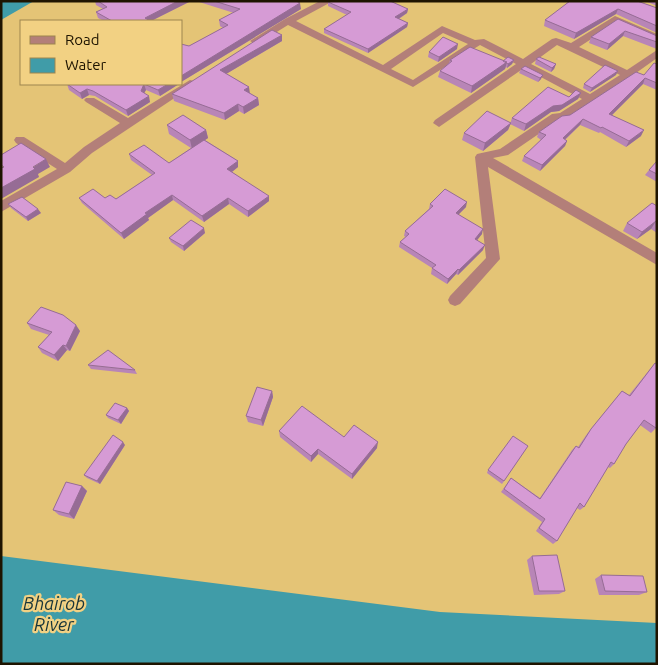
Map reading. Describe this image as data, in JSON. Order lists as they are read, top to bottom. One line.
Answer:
{"water":["Bhairob River"],"legend":["Road","Water"]}
